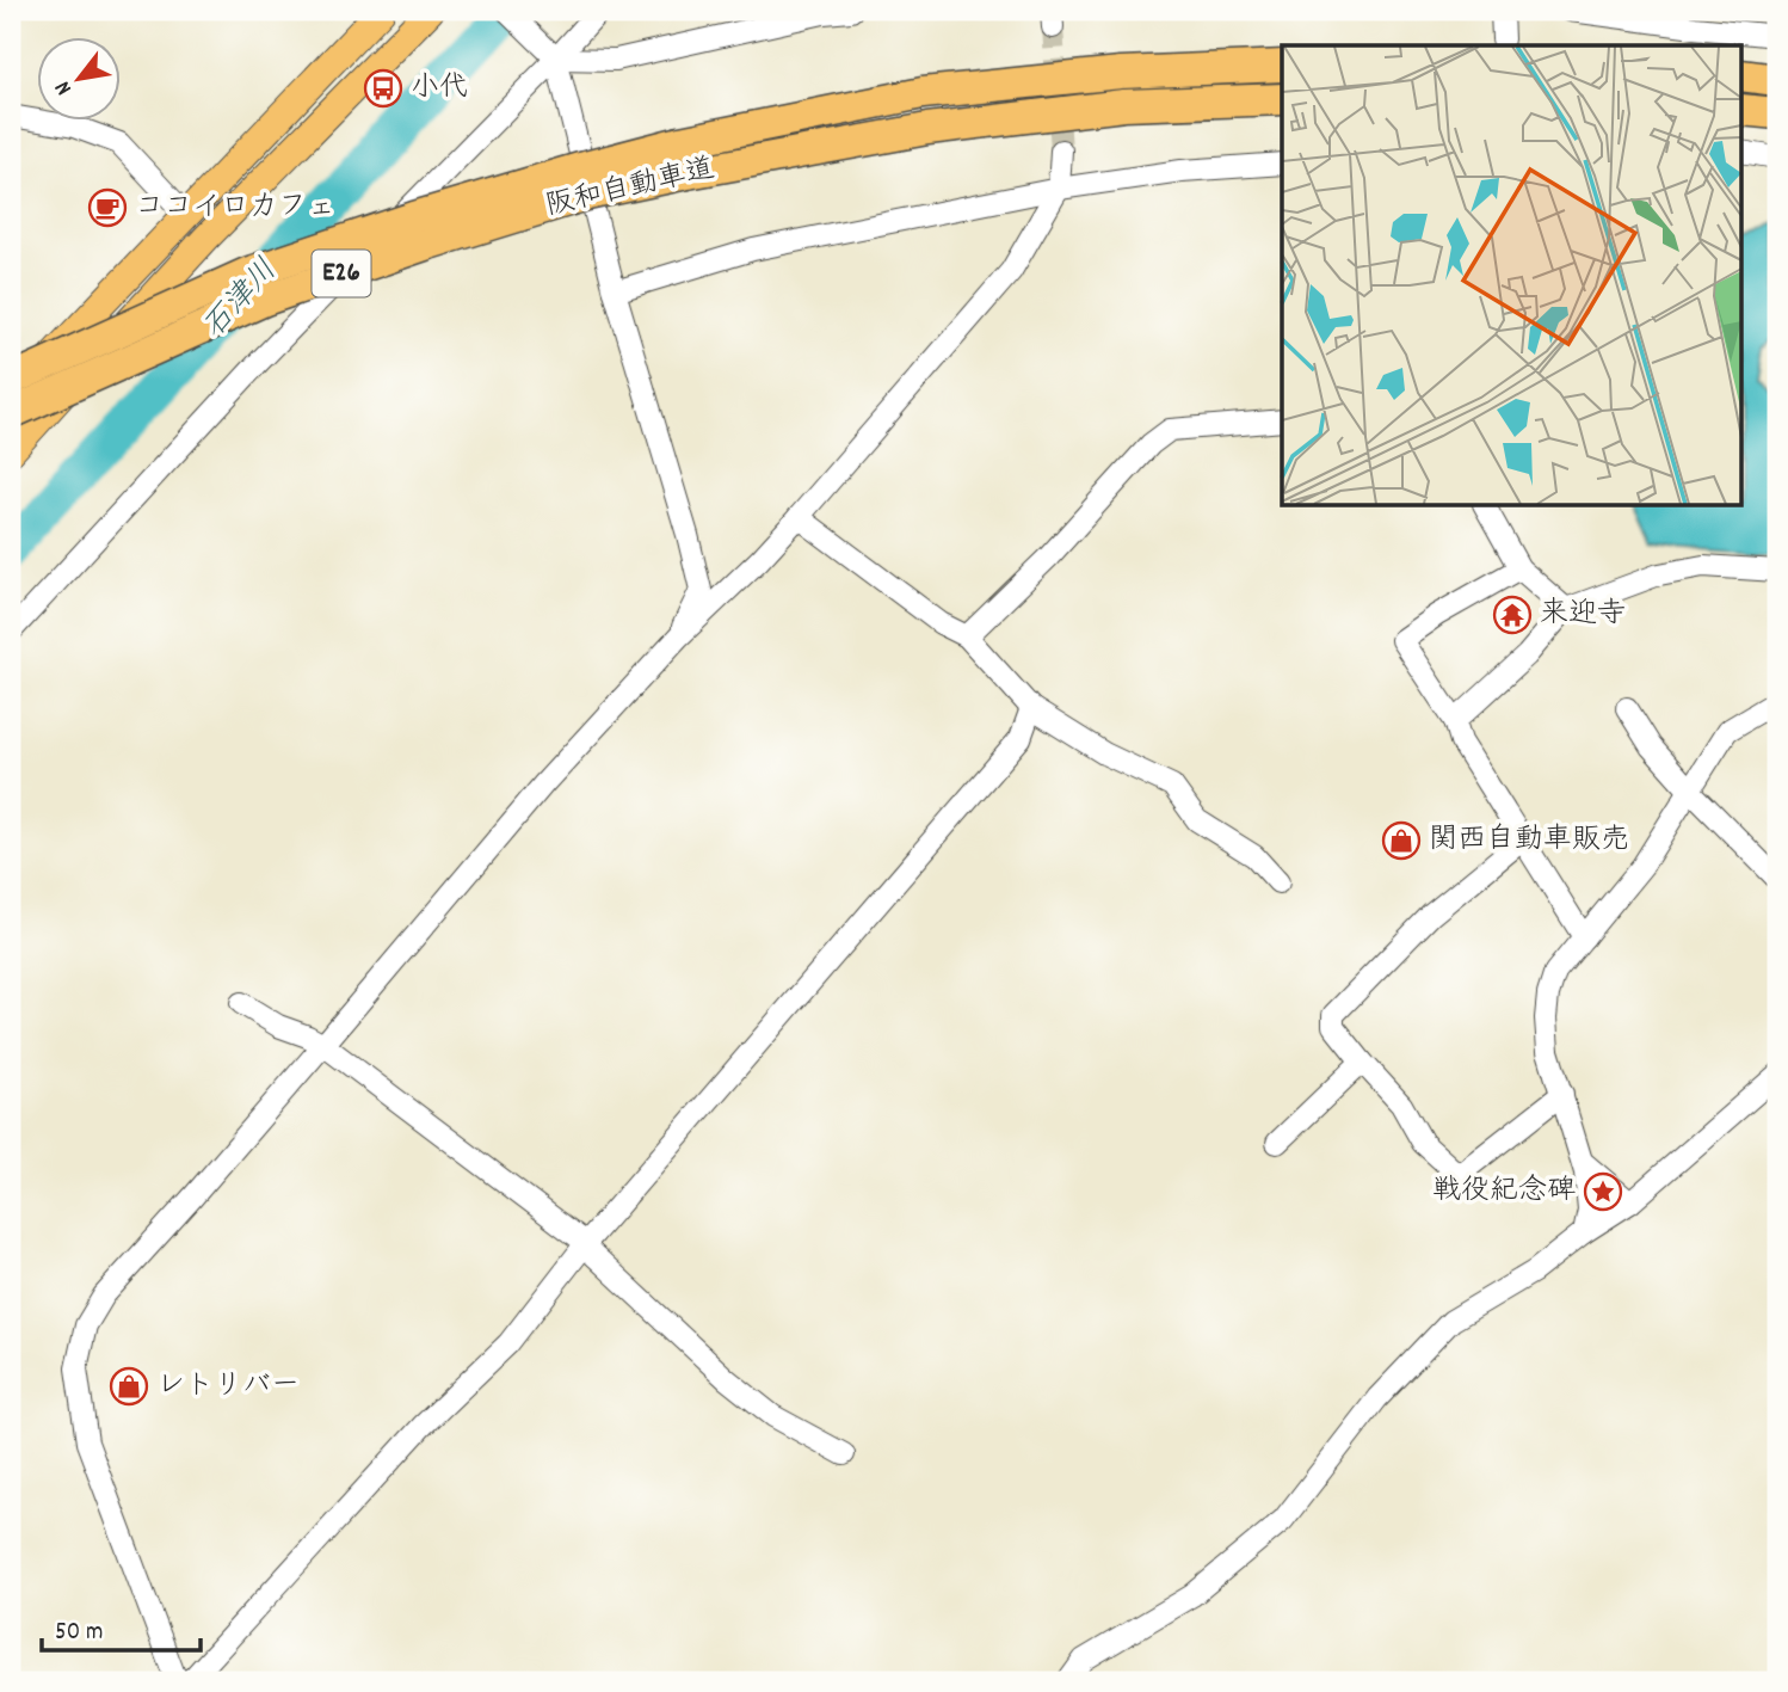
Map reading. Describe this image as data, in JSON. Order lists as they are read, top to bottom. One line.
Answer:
{"streets":{"highway":["阪和自動車道","E26"]},"water":["石津川"],"places":{"bus stop":["小代"],"cafe":["ココイロカフェ"],"temple":["来迎寺"],"shop":["関西自動車販売","レトリバー"],"place":["戦役紀念碑"]},"scale_bar":"50 m","north":"bottom left"}
